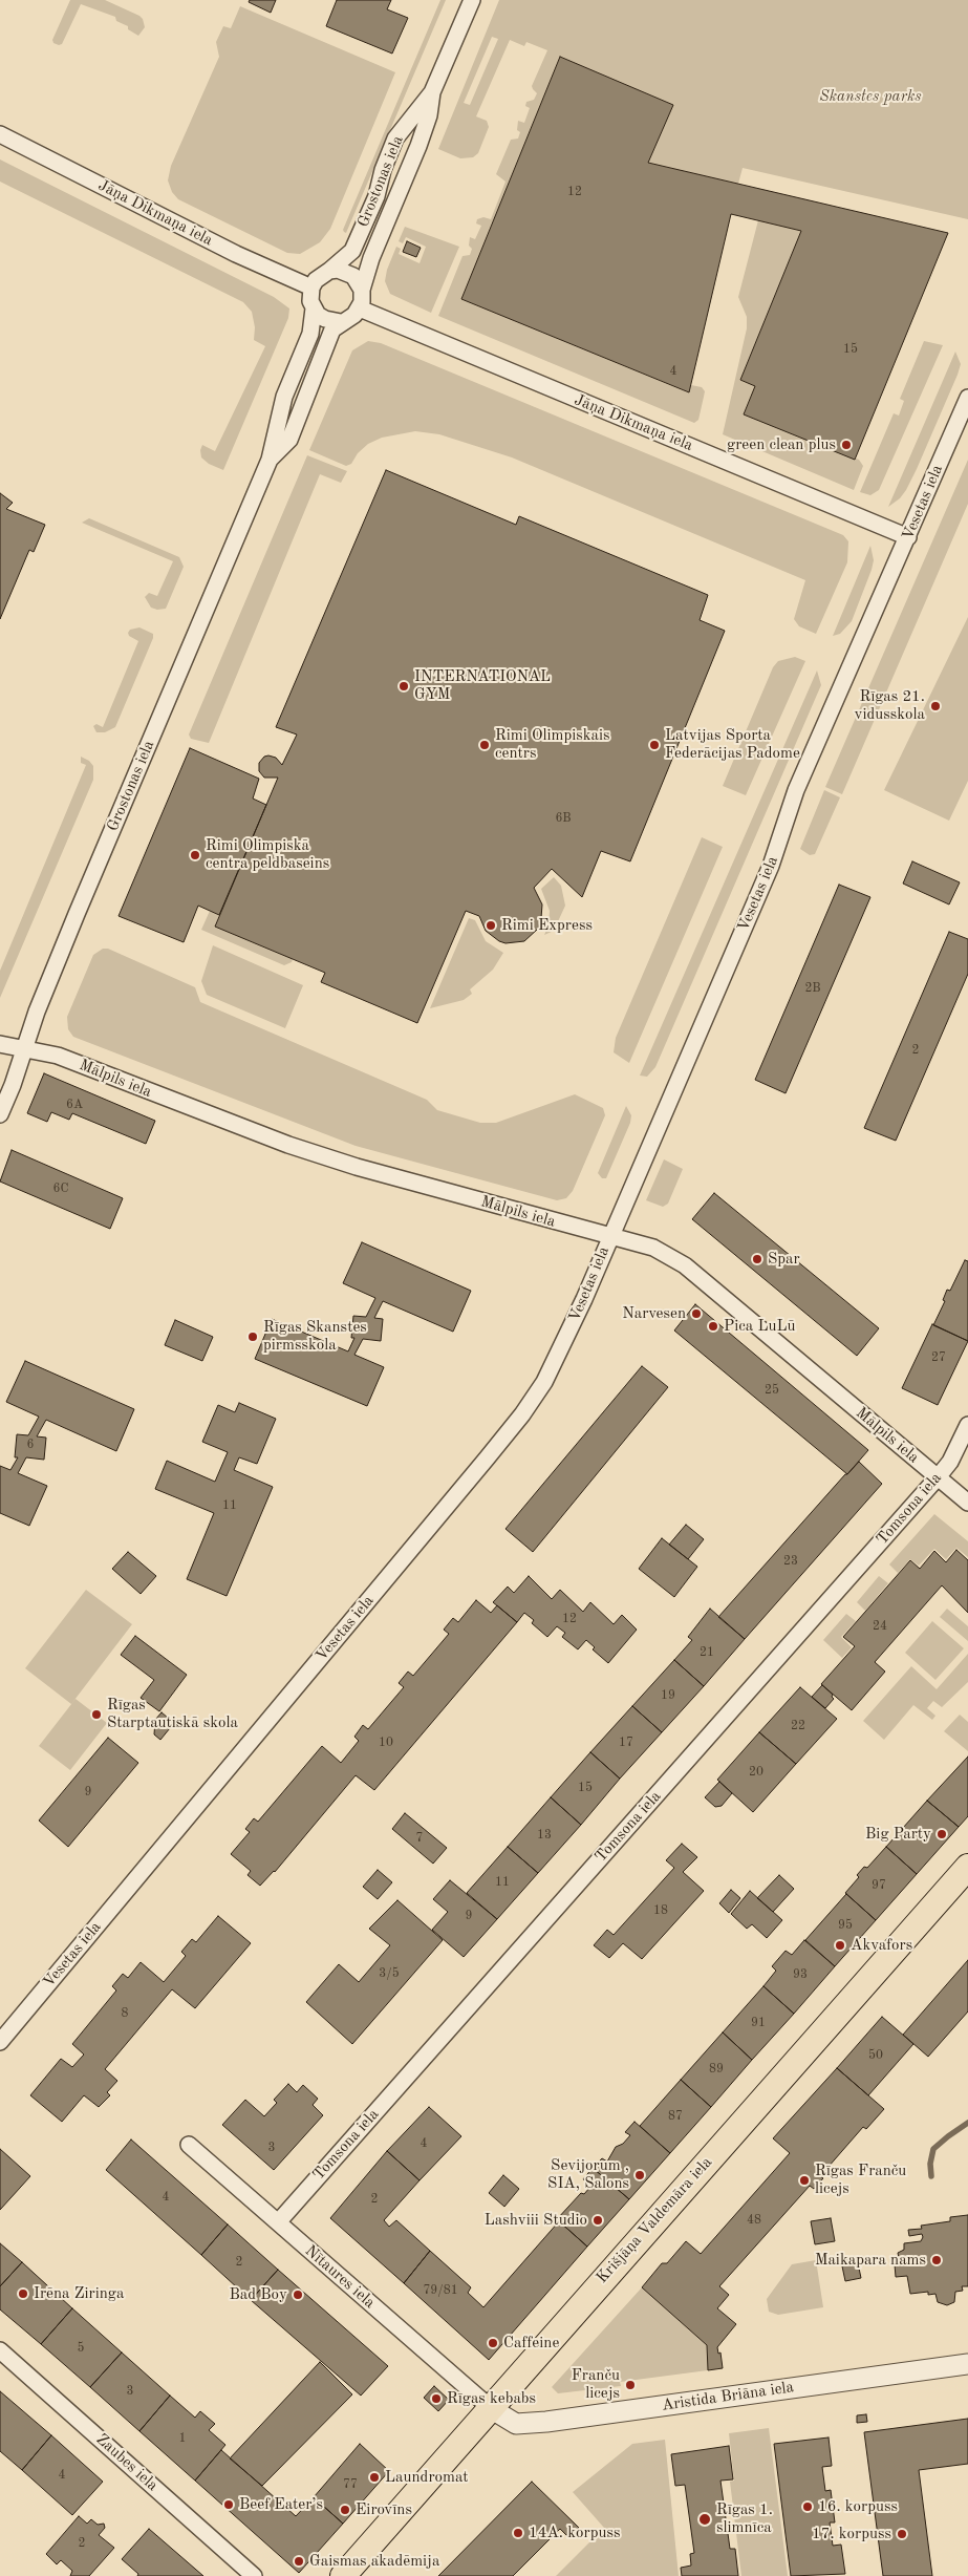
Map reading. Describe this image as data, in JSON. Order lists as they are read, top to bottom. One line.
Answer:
{"streets":{"main road":["Krišjāņa Valdemāra iela"],"street":["Grostonas iela","Jāņa Dikmaņa iela","Vesetas iela","Mālpils iela","Tomsona iela","Nītaures iela","Aristida Briāna iela","Zaubes iela"]},"crossings":[["Grostonas iela","Jāņa Dikmaņa iela"],["Grostonas iela","Mālpils iela"],["Jāņa Dikmaņa iela","Vesetas iela"],["Vesetas iela","Mālpils iela"],["Mālpils iela","Tomsona iela"],["Tomsona iela","Nītaures iela"],["Krišjāņa Valdemāra iela","Nītaures iela"],["Krišjāņa Valdemāra iela","Aristida Briāna iela"],["Nītaures iela","Aristida Briāna iela"]],"parks":["Skanstes parks"],"places":["green clean plus","INTERNATIONAL GYM","Rīgas 21. vidusskola","Rimi Olimpiskais centrs","Latvijas Sporta Federācijas Padome","Rimi Olimpiskā centra peldbaseins","Rimi Express","Spar","Narvesen","Pica LuLū","Rīgas Skanstes pirmsskola","Rīgas Starptautiskā skola","Big Party","Akvafors","Sevijorum , SIA, Salons","Rīgas Franču licejs","Lashviii Studio","Maikapara nams","Irēna Ziringa","Bad Boy","Caffeine","Franču licejs","Rīgas kebabs","Laundromat","Beef Eater’s","16. korpuss","Eirovīns","Rīgas 1. slimnīca","14A. korpuss","17. korpuss","Gaismas akadēmija"],"house_numbers":["12","15","4","6B","2B","2","6A","6C","27","25","6","11","23","12","24","21","19","22","10","17","20","15","9","13","7","11","97","18","9","95","3/5","93","8","91","50","89","87","4","3","4","2","48","2","79/81","5","3","1","4","77","2"]}
